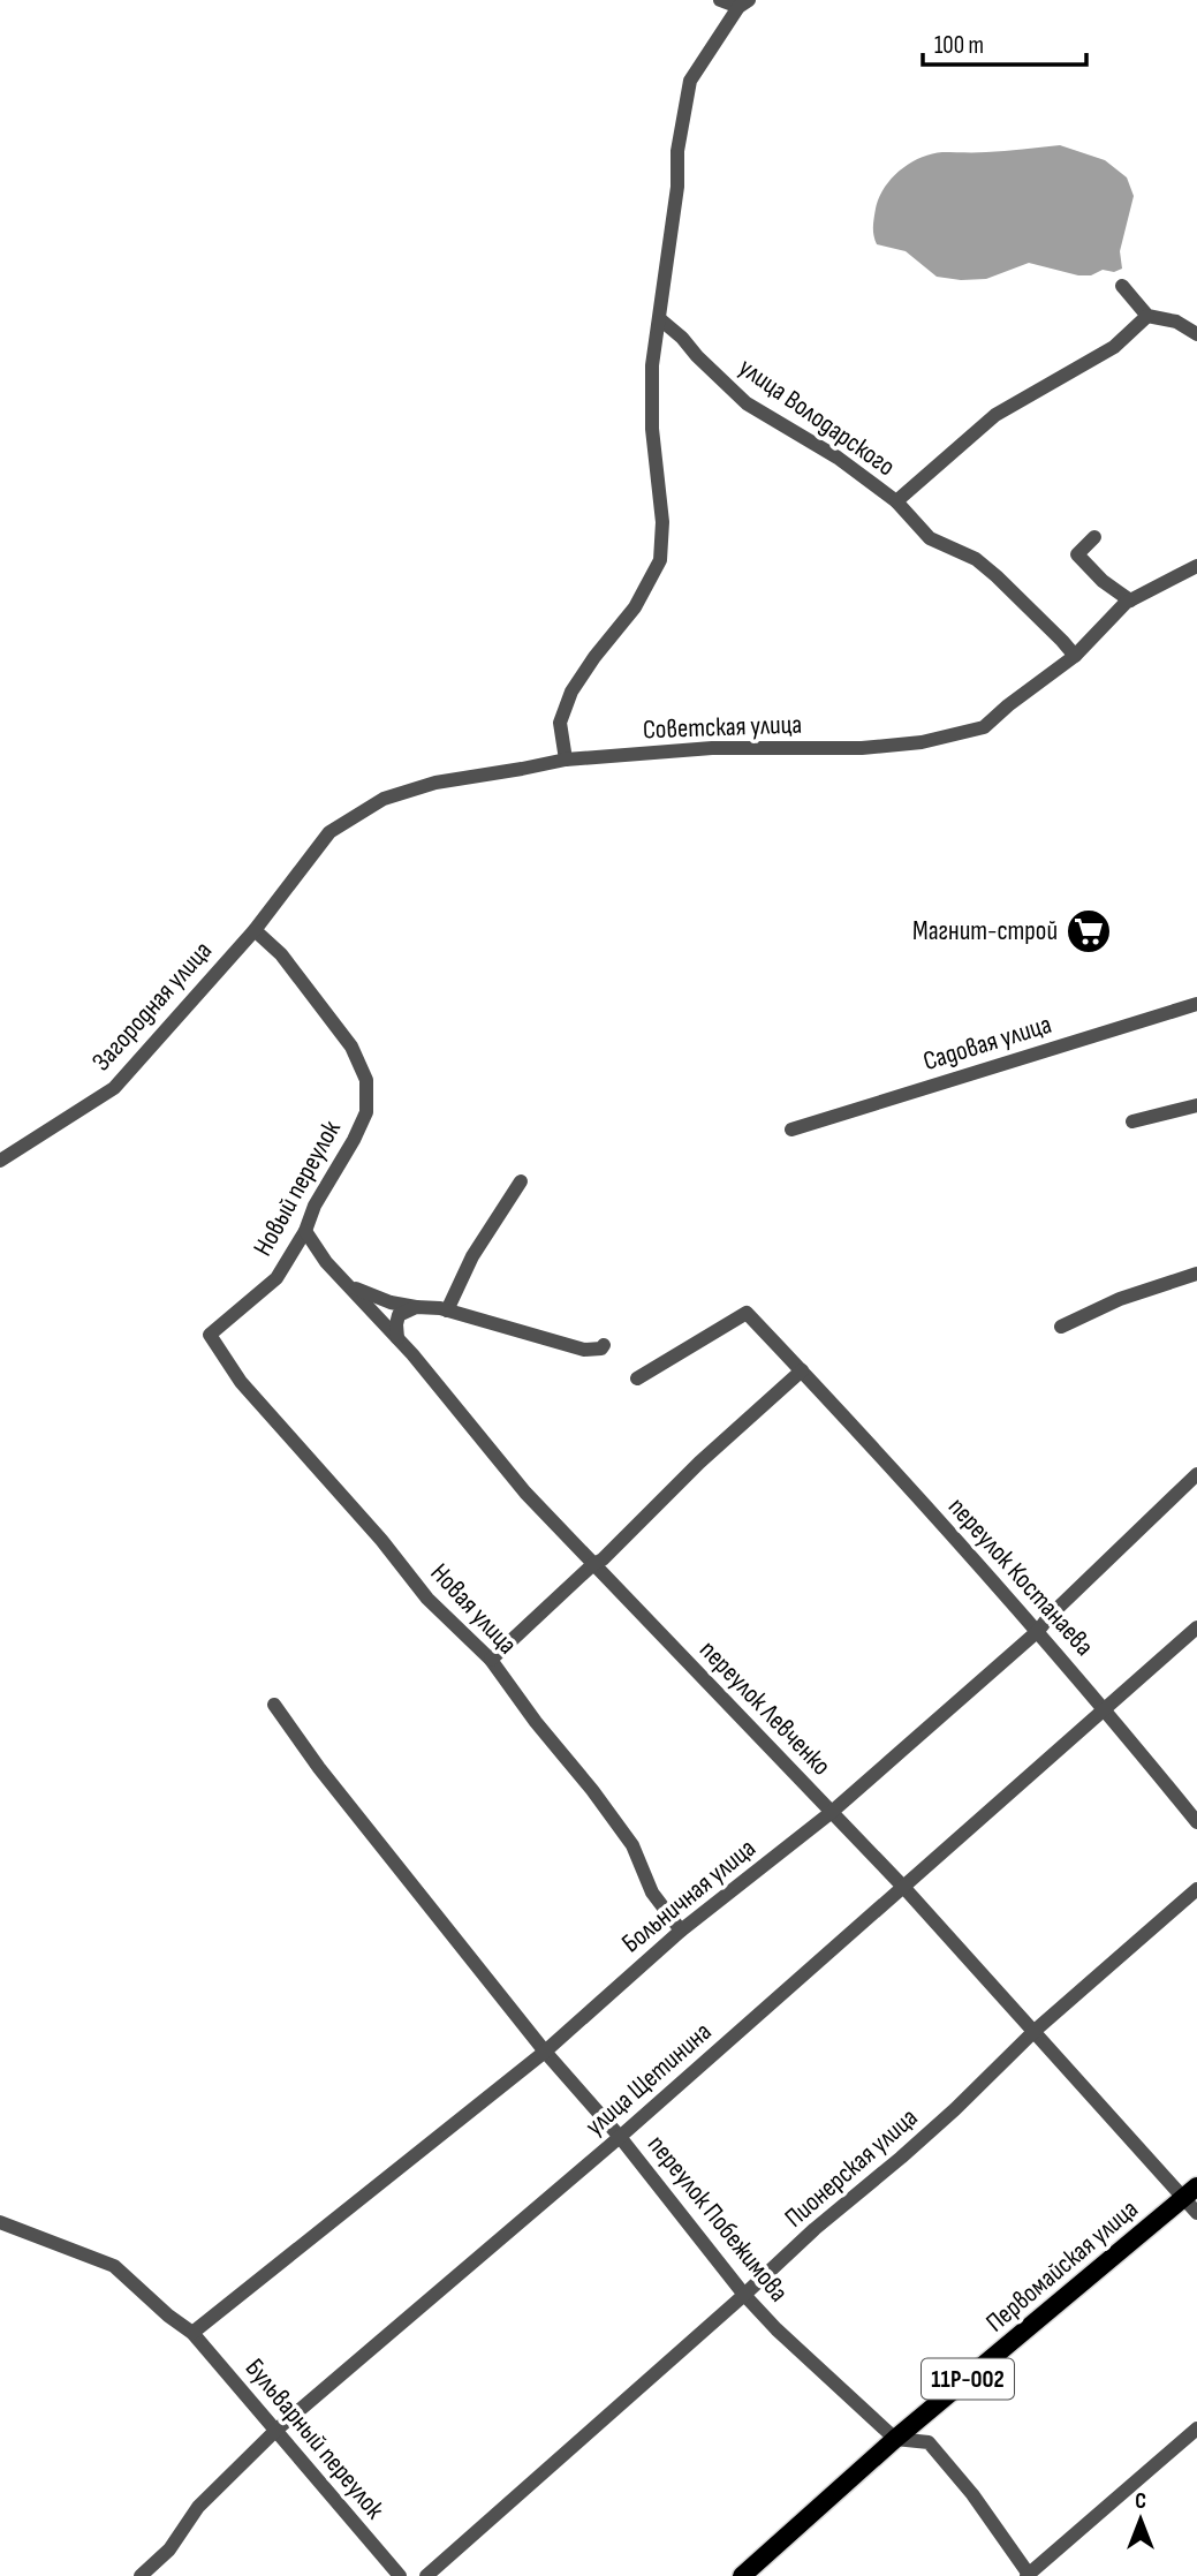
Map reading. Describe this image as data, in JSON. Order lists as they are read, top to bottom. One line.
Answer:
{"streets":{"main road":["Первомайская улица","11Р-002"],"street":["улица Володарского","Советская улица","Загородная улица","Садовая улица","Новый переулок","переулок Костанаева","Новая улица","переулок Левченко","Больничная улица","улица Щетинина","Пионерская улица","переулок Побежимова","Бульварный переулок"]},"crossings":[["Советская улица","Загородная улица"],["Советская улица","Новый переулок"],["Загородная улица","Новый переулок"],["Новый переулок","Новая улица"],["Новый переулок","переулок Левченко"],["переулок Костанаева","Больничная улица"],["переулок Костанаева","улица Щетинина"],["Новая улица","Больничная улица"],["переулок Левченко","Больничная улица"],["переулок Левченко","улица Щетинина"],["переулок Левченко","Пионерская улица"],["переулок Левченко","Первомайская улица"],["Больничная улица","переулок Побежимова"],["Больничная улица","Бульварный переулок"],["улица Щетинина","переулок Побежимова"],["улица Щетинина","Бульварный переулок"],["Пионерская улица","переулок Побежимова"],["переулок Побежимова","Первомайская улица"]],"places":{"supermarket":["Магнит-строй"]},"scale_bar":"100 m","north":"top"}
